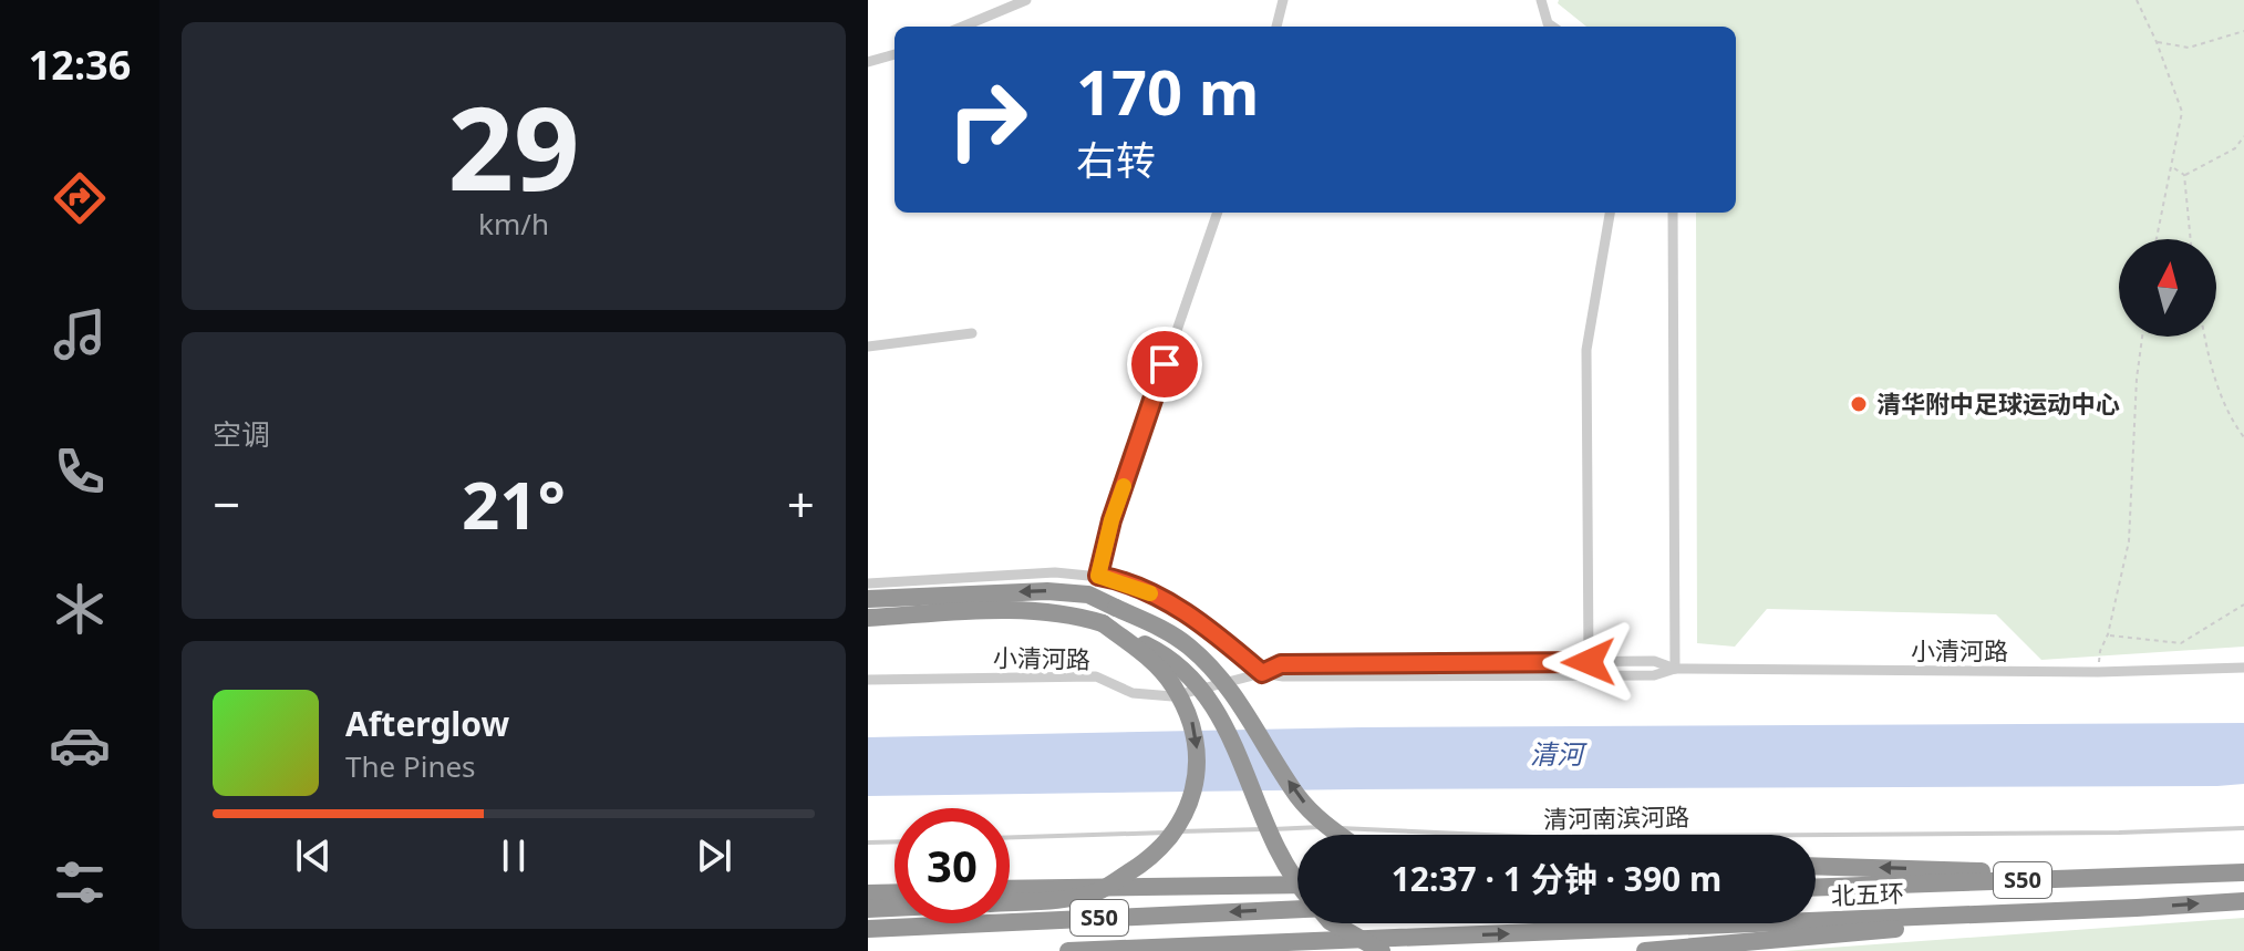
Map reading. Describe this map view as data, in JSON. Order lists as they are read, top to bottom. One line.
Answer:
{"streets":{"highway":["S50","北五环"],"street":["小清河路"],"lane":["清河南滨河路"]},"water":["清河"],"places":["清华附中足球运动中心"],"north":"top","page":{"tabs":"12:36","tile":[["29","km/h"],"空调"],"turn":["170 m","右转"],"heat":["−","21°","+"],"song":["Afterglow","The Pines"],"limit":"30","trip":"12:37 · 1 分钟 · 390 m"}}
